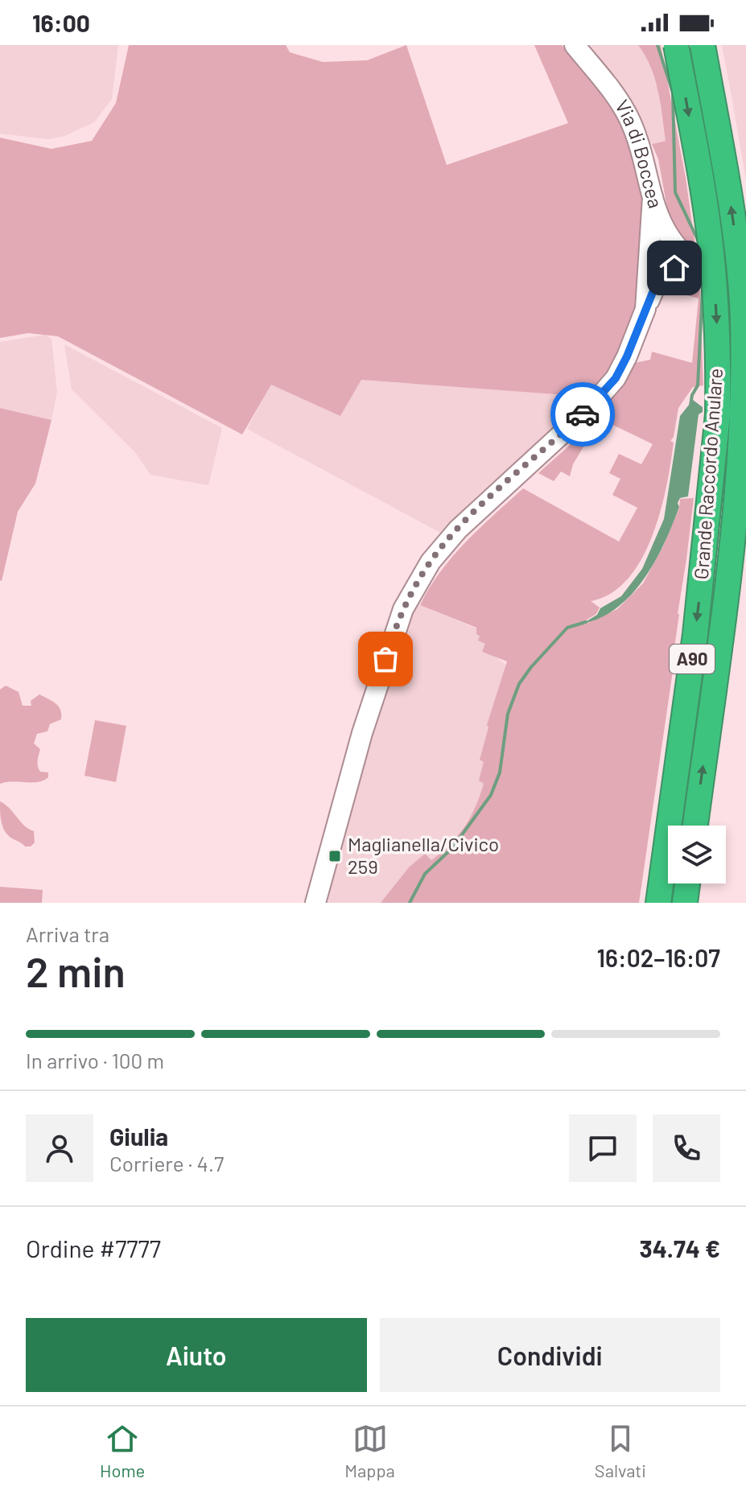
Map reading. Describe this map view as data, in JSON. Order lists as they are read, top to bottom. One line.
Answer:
{"streets":{"highway":["Grande Raccordo Anulare","A90"],"main road":["Via di Boccea"]},"places":{"transit":["Maglianella/Civico 259"]},"page":{"status":"16:00","heading":["2 min","Arriva tra","16:02–16:07"],"panel":["Giulia","Corriere · 4.7","Ordine #7777","34.74 €"],"bar":"In arrivo · 100 m","buttons":["Aiuto","Condividi"],"tabs":["Home","Mappa","Salvati"]}}
